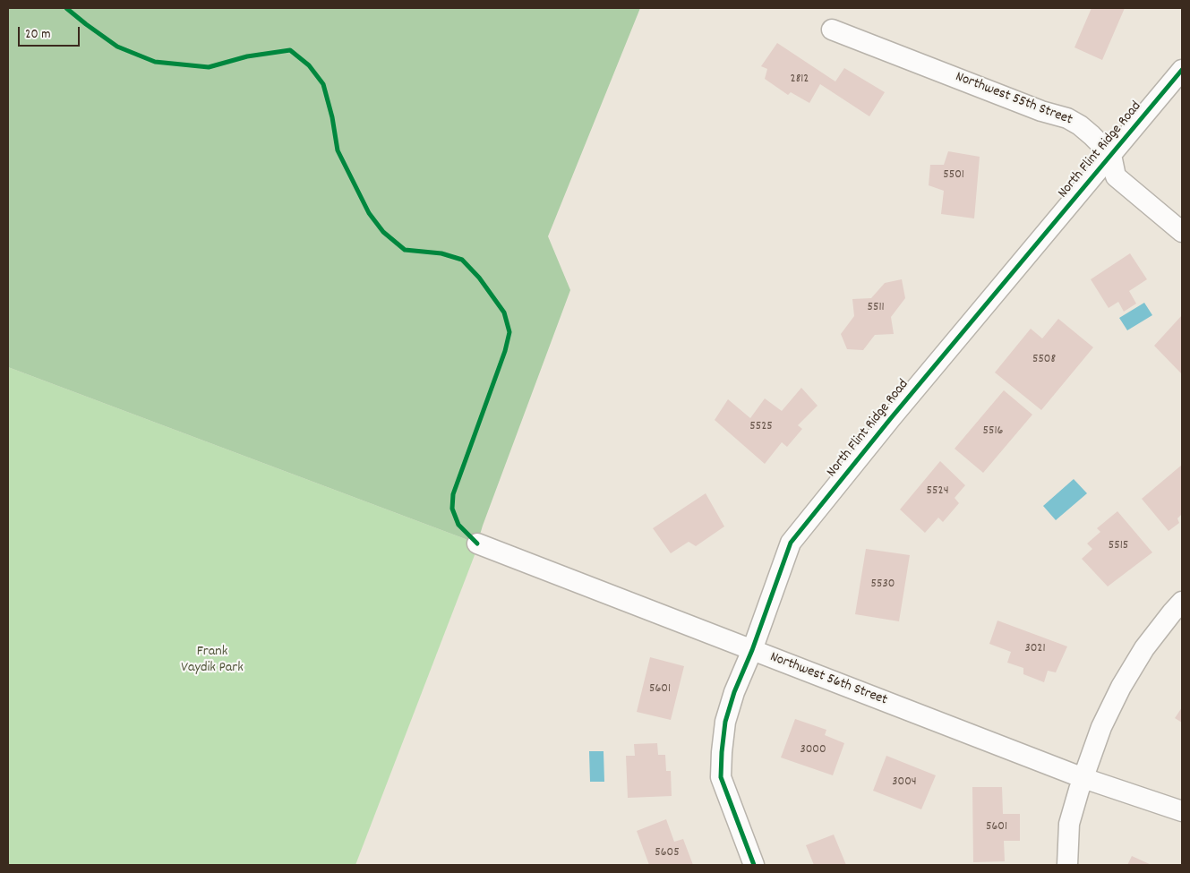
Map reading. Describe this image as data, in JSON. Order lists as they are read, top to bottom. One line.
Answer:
{"streets":{"street":["Northwest 55th Street","North Flint Ridge Road","Northwest 56th Street"]},"crossings":[["Northwest 55th Street","North Flint Ridge Road"],["North Flint Ridge Road","Northwest 56th Street"]],"parks":["Frank Vaydik Park"],"house_numbers":["2812","5501","5511","5508","5525","5516","5524","5515","5530","3021","5601","3000","3004","5601","5605"],"scale_bar":"20 m"}
